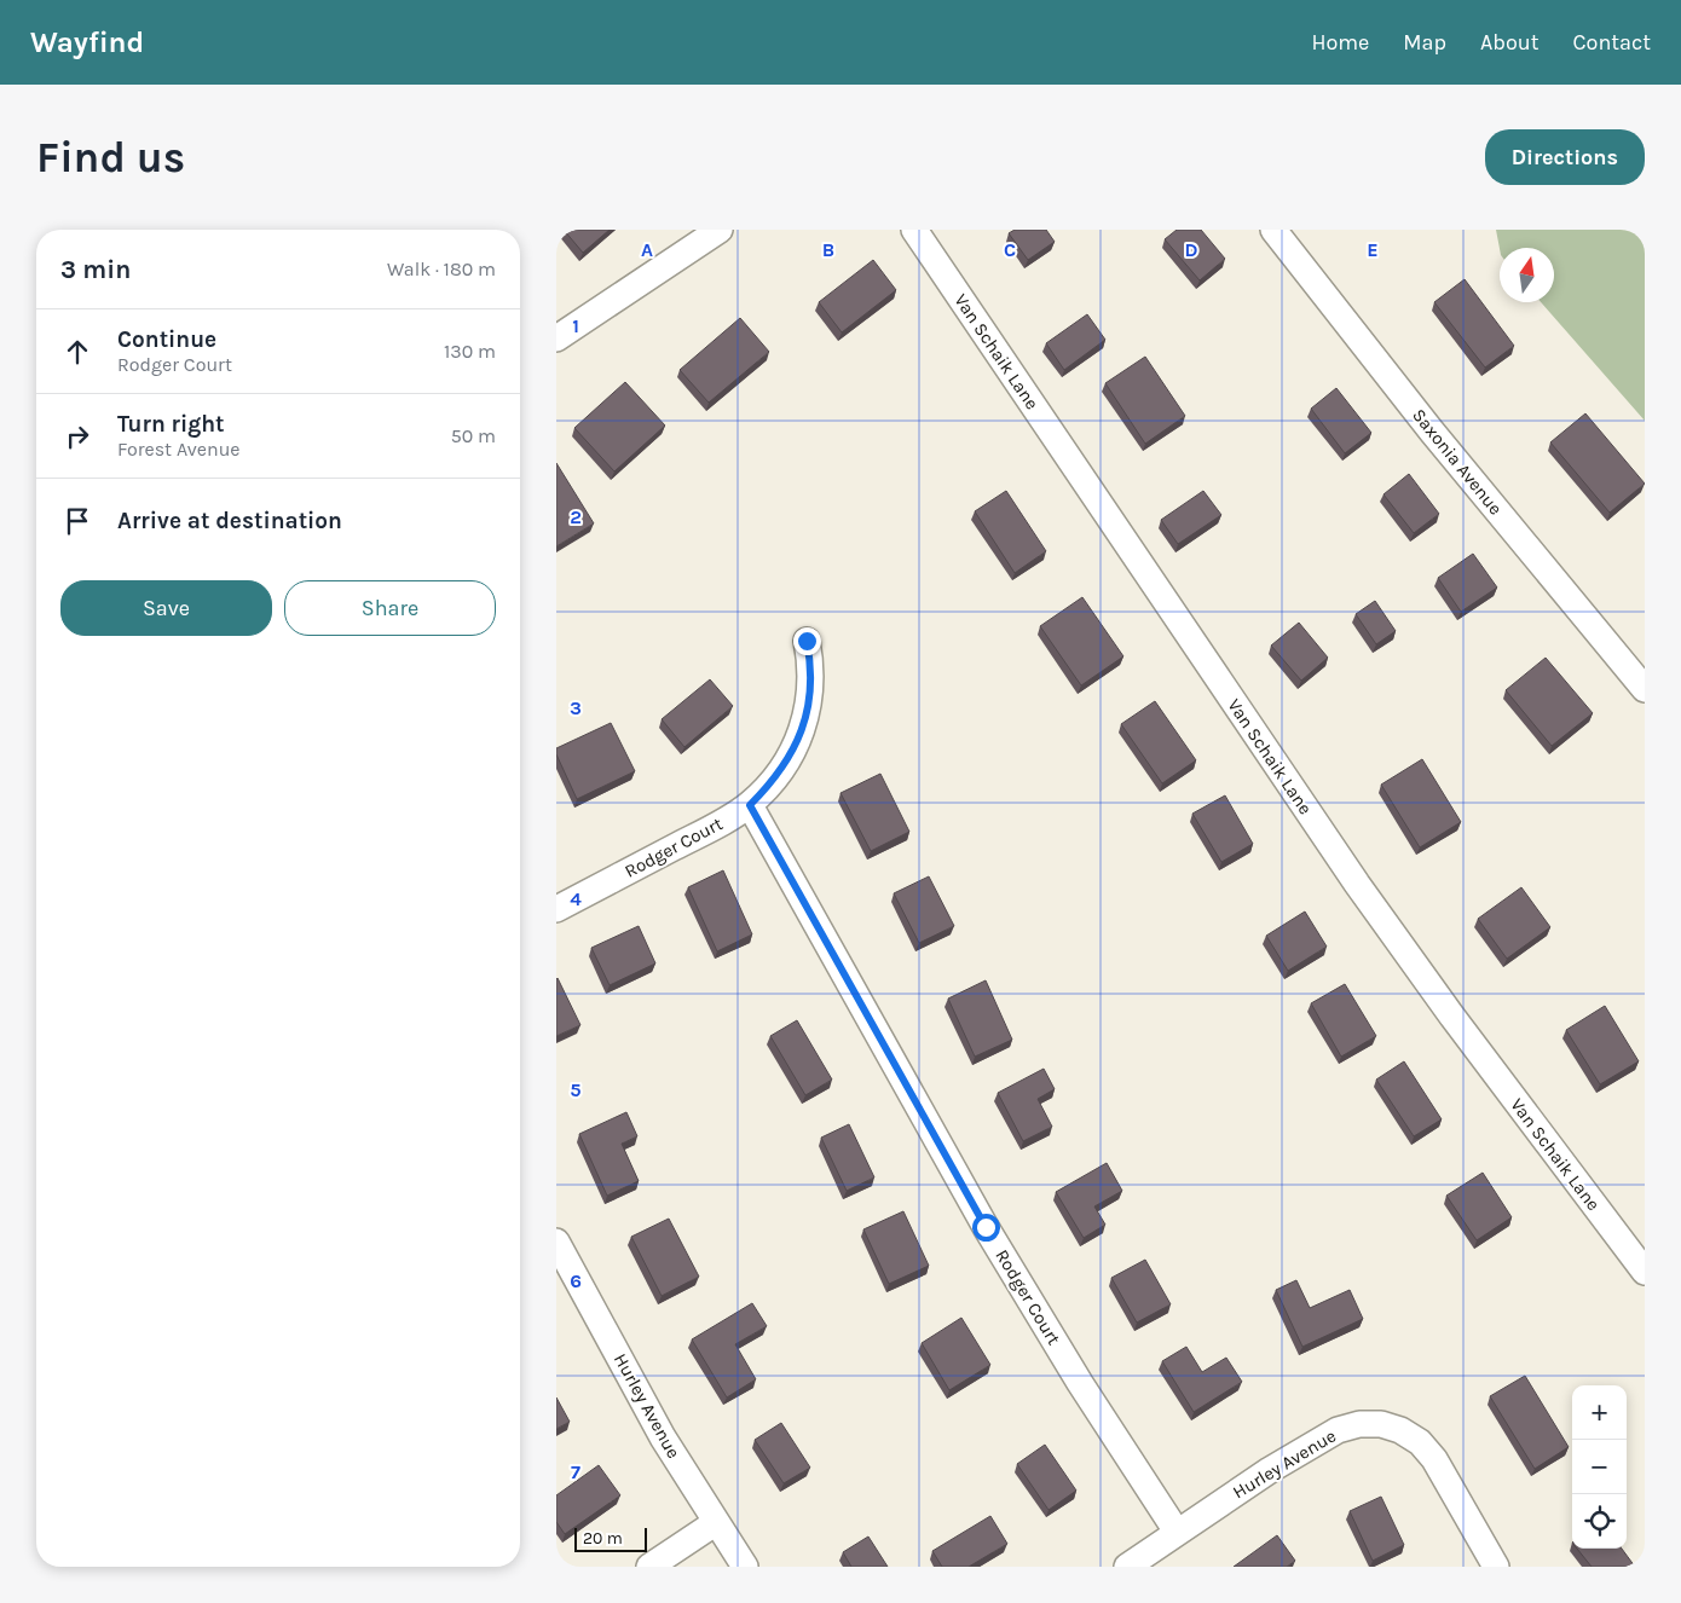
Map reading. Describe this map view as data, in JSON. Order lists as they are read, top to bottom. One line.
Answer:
{"streets":{"street":["Van Schaik Lane","Saxonia Avenue","Rodger Court","Hurley Avenue"]},"crossings":[["Rodger Court","Hurley Avenue"]],"scale_bar":"20 m","north":"top","page":{"header":"Wayfind","nav":["Home","Map","About","Contact"],"buttons":["Directions",["Save","Share"]],"title":"Find us","heading":["3 min","Walk · 180 m"],"list":[["Continue","Rodger Court","130 m"],["Turn right","Forest Avenue","50 m"],"Arrive at destination"],"map_buttons":["+","−"],"scale":"20 m"},"grid":{"columns":["A","B","C","D","E"],"rows":["1","2","3","4","5","6","7"]}}
